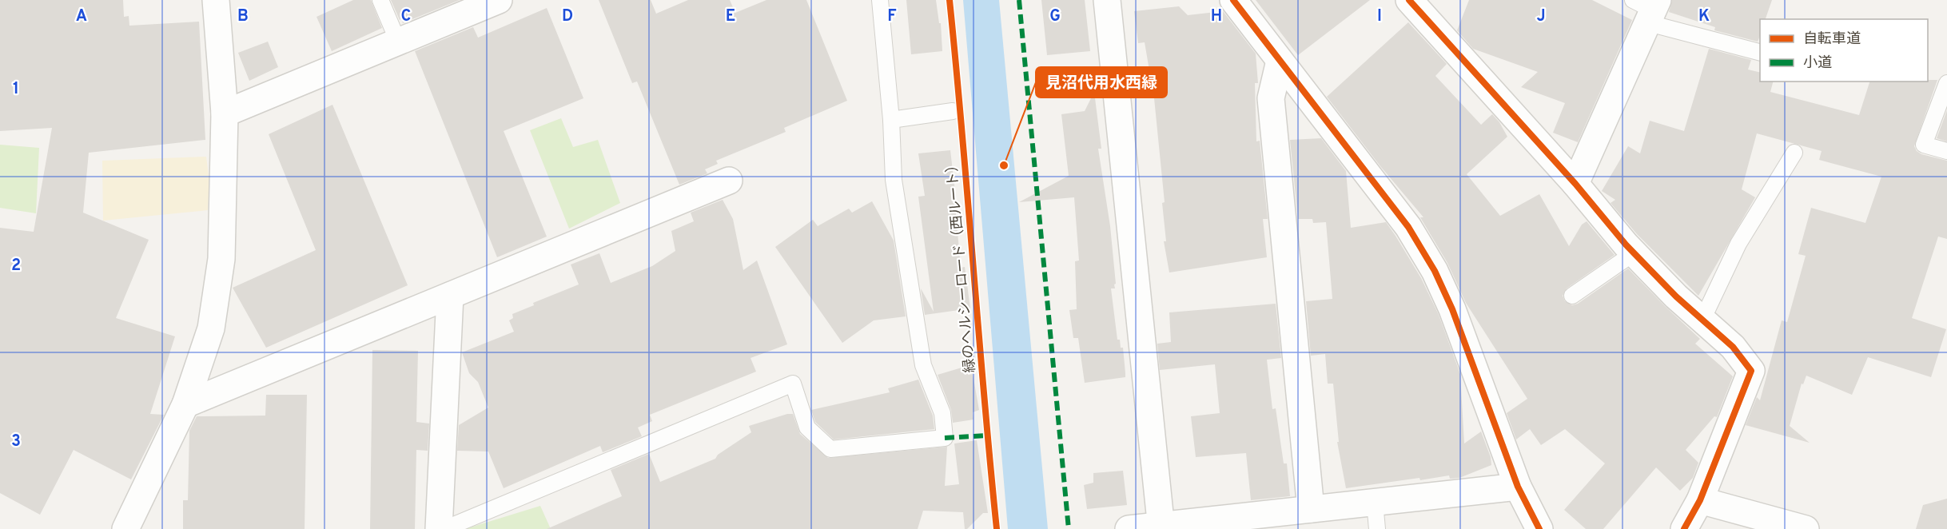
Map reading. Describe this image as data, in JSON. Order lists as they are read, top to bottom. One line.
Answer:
{"streets":{"cycle path":["緑のヘルシーロード（西ルート）"]},"places":["見沼代用水西緑"],"legend":["自転車道","小道"],"grid":{"columns":["A","B","C","D","E","F","G","H","I","J","K"],"rows":["1","2","3"]}}
